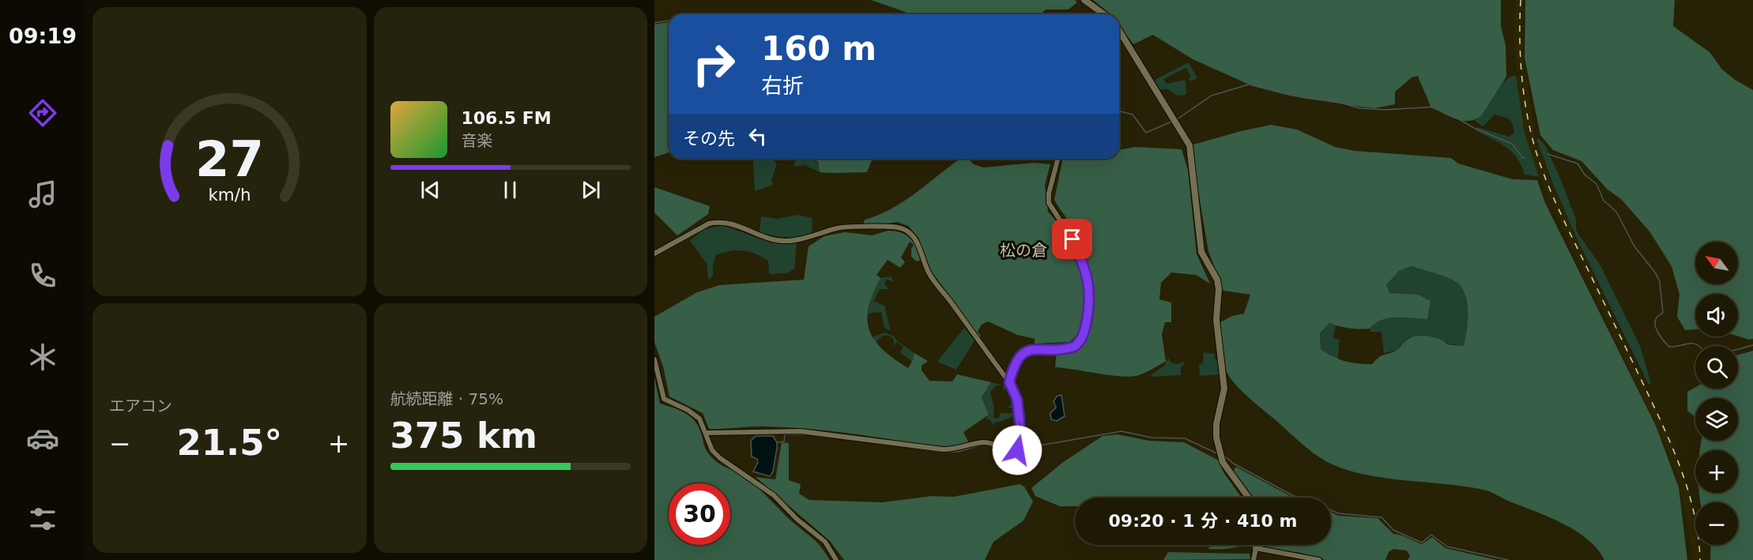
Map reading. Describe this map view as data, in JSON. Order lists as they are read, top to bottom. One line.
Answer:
{"districts":["松の倉"],"north":"top left","page":{"tabs":"09:19","turn":["160 m","右折"],"song":["106.5 FM","音楽"],"then":"その先","map_buttons":["+","−"],"tile":["エアコン",["航続距離 · 75%","375 km"]],"heat":["−","21.5°","+"],"limit":"30","trip":"09:20 · 1 分 · 410 m","gauge":["27","km/h"]}}
